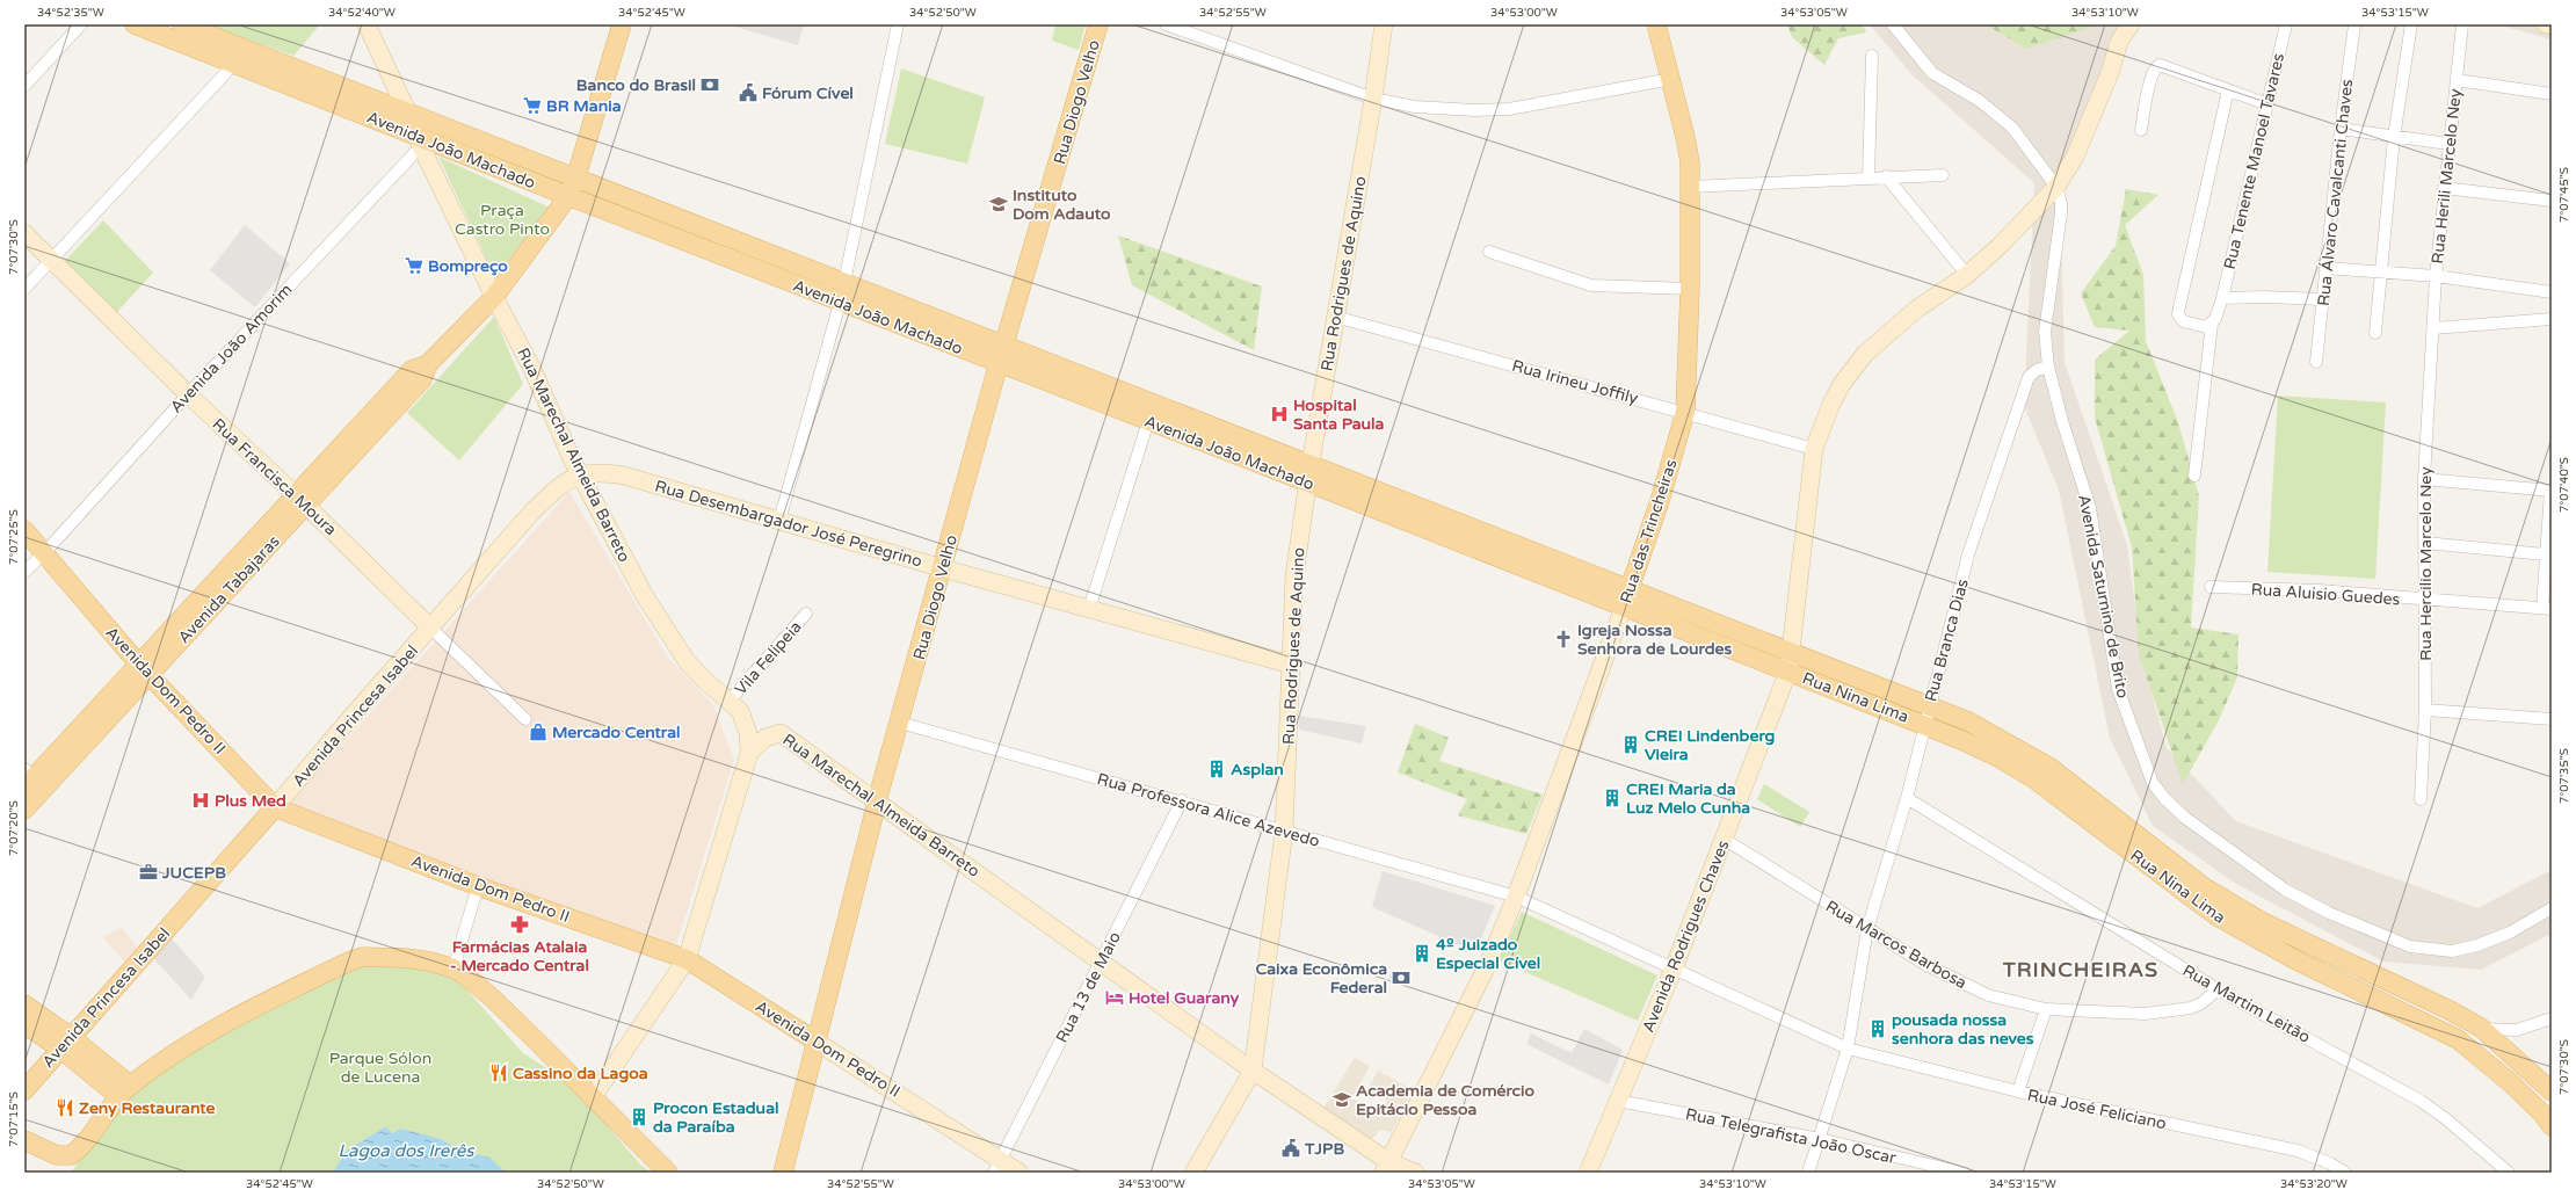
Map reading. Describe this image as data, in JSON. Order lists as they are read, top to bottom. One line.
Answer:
{"streets":{"main road":["Rua Diogo Velho","Avenida João Machado","Rua das Trincheiras","Avenida Tabajaras","Avenida Dom Pedro II","Rua Nina Lima","Avenida Princesa Isabel"],"street":["Rua Tenente Manoel Tavares","Rua Herili Marcelo Ney","Rua Álvaro Cavalcanti Chaves","Rua Rodrigues de Aquino","Avenida João Amorim","Rua Irineu Joffily","Rua Marechal Almeida Barreto","Rua Francisca Moura","Rua Desembargador José Peregrino","Rua Hercilio Marcelo Ney","Rua Aluisio Guedes","Avenida Saturnino de Brito","Rua Branca Dias","Vila Felipeia","Rua Professora Alice Azevedo","Avenida Rodrigues Chaves","Rua Marcos Barbosa","Rua 13 de Maio","Rua Martim Leitão","Rua José Feliciano","Rua Telegrafista João Oscar"]},"crossings":[["Rua Diogo Velho","Avenida João Machado"],["Rua Diogo Velho","Rua Marechal Almeida Barreto"],["Rua Diogo Velho","Rua Desembargador José Peregrino"],["Rua Diogo Velho","Avenida Dom Pedro II"],["Rua Diogo Velho","Rua Professora Alice Azevedo"],["Avenida João Machado","Rua Rodrigues de Aquino"],["Avenida João Machado","Avenida João Amorim"],["Avenida João Machado","Rua Marechal Almeida Barreto"],["Avenida João Machado","Rua das Trincheiras"],["Avenida João Machado","Avenida Tabajaras"],["Avenida João Machado","Rua Nina Lima"],["Avenida João Machado","Avenida Rodrigues Chaves"],["Rua Herili Marcelo Ney","Rua Hercilio Marcelo Ney"],["Rua Rodrigues de Aquino","Rua Irineu Joffily"],["Rua Rodrigues de Aquino","Rua Marechal Almeida Barreto"],["Rua Rodrigues de Aquino","Rua Desembargador José Peregrino"],["Rua Rodrigues de Aquino","Rua Professora Alice Azevedo"],["Avenida João Amorim","Rua Marechal Almeida Barreto"],["Avenida João Amorim","Rua Francisca Moura"],["Avenida João Amorim","Avenida Dom Pedro II"],["Rua Irineu Joffily","Rua das Trincheiras"],["Rua Marechal Almeida Barreto","Rua Desembargador José Peregrino"],["Rua Marechal Almeida Barreto","Rua das Trincheiras"],["Rua Marechal Almeida Barreto","Avenida Tabajaras"],["Rua Marechal Almeida Barreto","Vila Felipeia"],["Rua Marechal Almeida Barreto","Avenida Princesa Isabel"],["Rua Marechal Almeida Barreto","Rua 13 de Maio"],["Rua Francisca Moura","Avenida Tabajaras"],["Rua Francisca Moura","Avenida Princesa Isabel"],["Rua Desembargador José Peregrino","Avenida Princesa Isabel"],["Rua das Trincheiras","Rua Professora Alice Azevedo"],["Rua Hercilio Marcelo Ney","Rua Aluisio Guedes"],["Avenida Tabajaras","Avenida Dom Pedro II"],["Avenida Saturnino de Brito","Rua Branca Dias"],["Rua Branca Dias","Rua Nina Lima"],["Rua Branca Dias","Rua Marcos Barbosa"],["Rua Branca Dias","Rua Martim Leitão"],["Rua Branca Dias","Rua José Feliciano"],["Rua Branca Dias","Rua Telegrafista João Oscar"],["Avenida Dom Pedro II","Avenida Princesa Isabel"],["Avenida Dom Pedro II","Rua 13 de Maio"],["Rua Nina Lima","Avenida Rodrigues Chaves"],["Rua Professora Alice Azevedo","Avenida Rodrigues Chaves"],["Rua Professora Alice Azevedo","Rua 13 de Maio"],["Rua Professora Alice Azevedo","Rua José Feliciano"],["Avenida Rodrigues Chaves","Rua Marcos Barbosa"],["Avenida Rodrigues Chaves","Rua José Feliciano"],["Avenida Rodrigues Chaves","Rua Telegrafista João Oscar"],["Rua Marcos Barbosa","Rua Martim Leitão"]],"districts":["TRINCHEIRAS"],"water":["Lagoa dos Irerês"],"parks":["Praça Castro Pinto","Parque Sólon de Lucena"],"places":{"bank":["Banco do Brasil","Caixa Econômica Federal"],"public building":["Fórum Cível","TJPB"],"supermarket":["BR Mania","Bompreço"],"school or university":["Instituto Dom Adauto","Academia de Comércio Epitácio Pessoa"],"hospital":["Hospital Santa Paula","Plus Med"],"church":["Igreja Nossa Senhora de Lourdes"],"shop":["Mercado Central"],"building":["CREI Lindenberg Vieira","Asplan","CREI Maria da Luz Melo Cunha","4º Juizado Especial Cível","pousada nossa senhora das neves","Procon Estadual da Paraíba"],"office":["JUCEPB"],"pharmacy":["Farmácias Atalaia - Mercado Central"],"hotel":["Hotel Guarany"],"restaurant":["Cassino da Lagoa","Zeny Restaurante"]},"coordinates":["34°52'35\"W","34°52'40\"W","34°52'45\"W","34°52'50\"W","34°52'55\"W","34°53'00\"W","34°53'05\"W","34°53'10\"W","34°53'15\"W","7°07'45\"S","7°07'30\"S","7°07'40\"S","7°07'25\"S","7°07'35\"S","7°07'20\"S","7°07'15\"S","34°53'20\"W"]}
